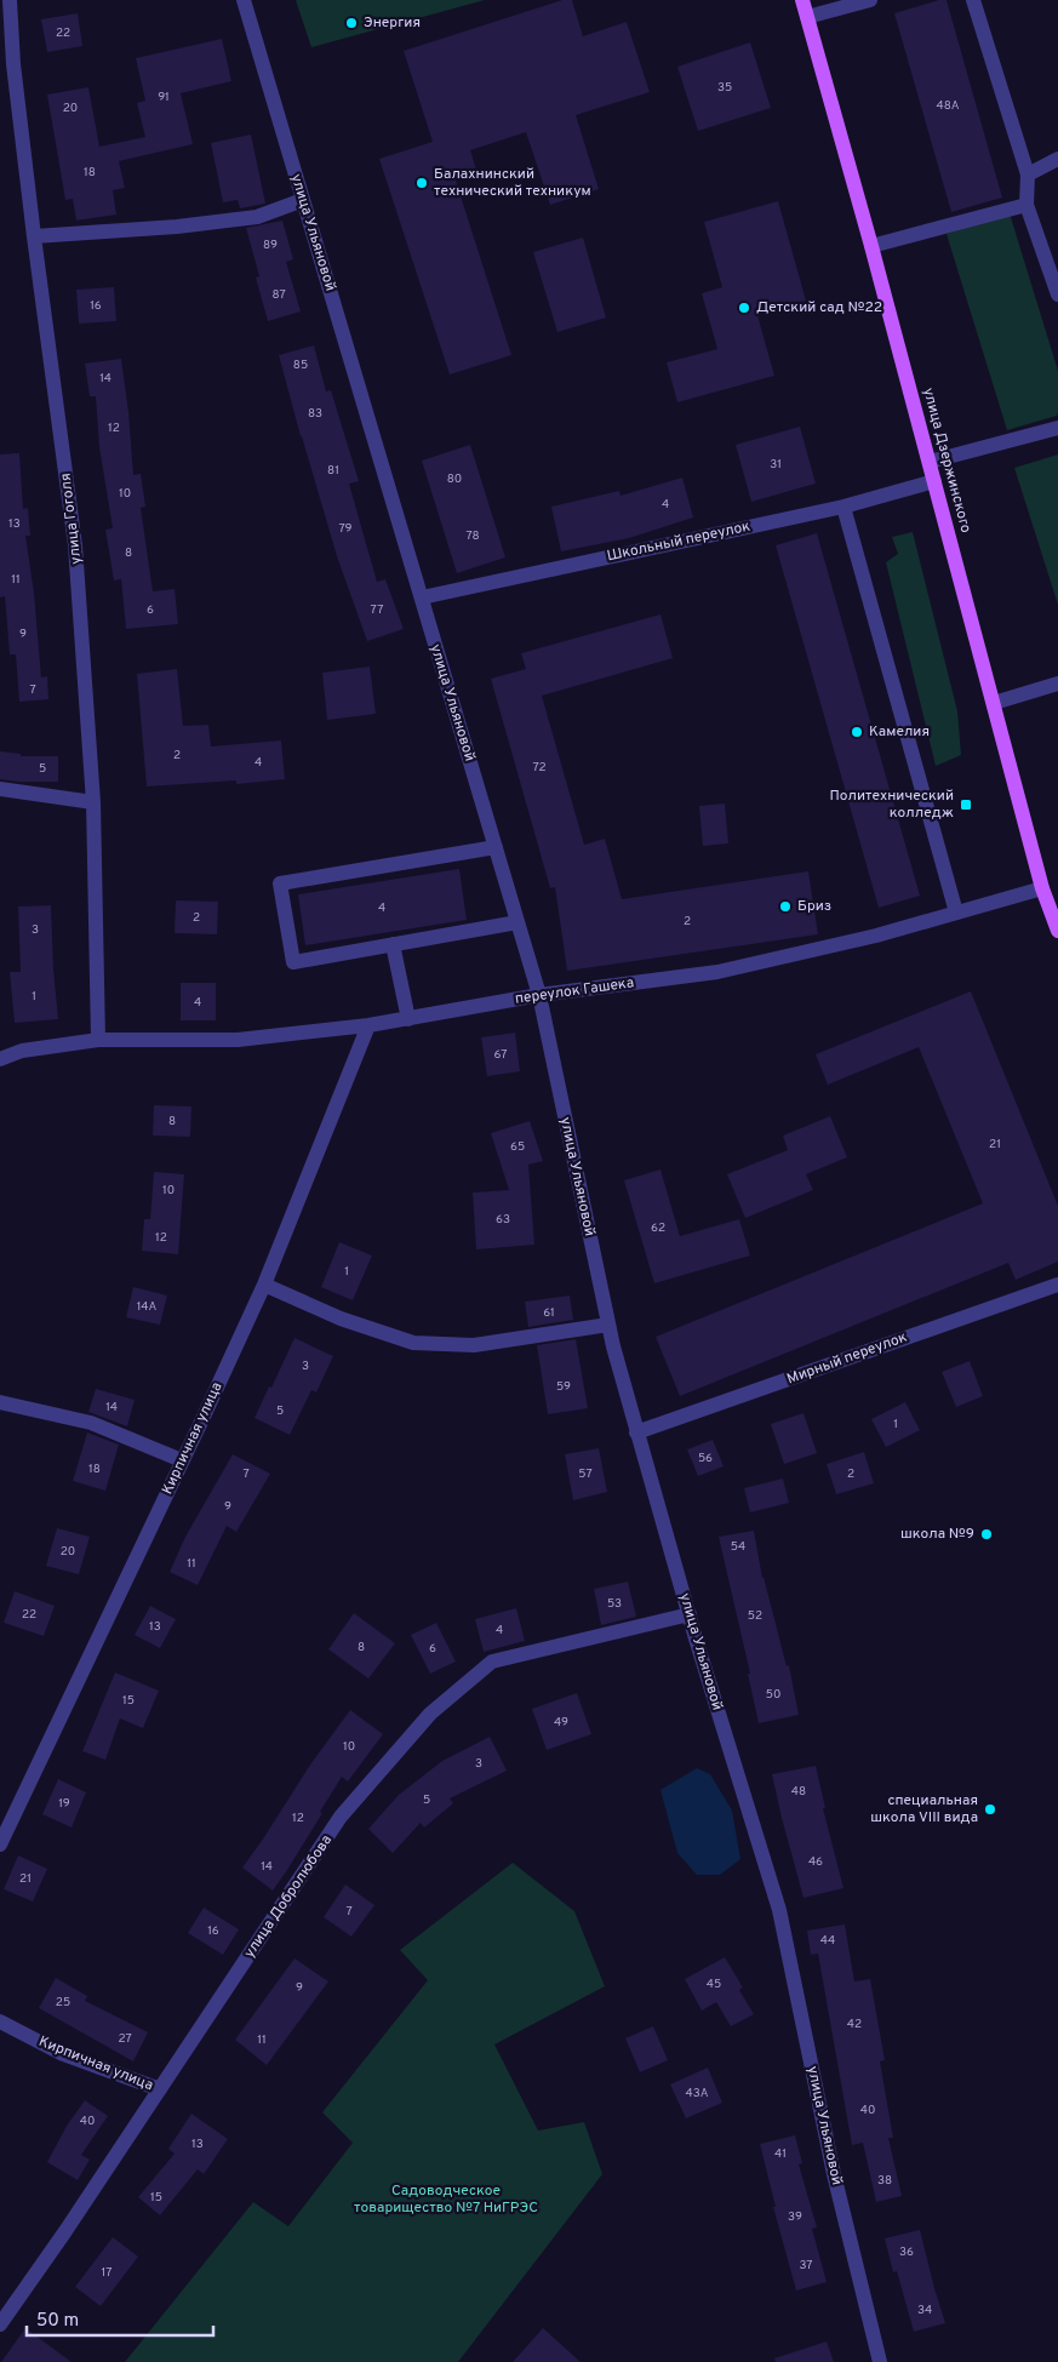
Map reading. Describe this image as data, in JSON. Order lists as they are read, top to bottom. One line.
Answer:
{"streets":{"main road":["улица Дзержинского"],"street":["улица Ульяновой","улица Гоголя","Школьный переулок","переулок Гашека","Мирный переулок","Кирпичная улица","улица Добролюбова"]},"crossings":[["улица Ульяновой","Школьный переулок"],["улица Ульяновой","переулок Гашека"],["улица Ульяновой","Мирный переулок"],["улица Ульяновой","улица Добролюбова"],["улица Дзержинского","Школьный переулок"],["улица Дзержинского","переулок Гашека"],["улица Гоголя","переулок Гашека"],["переулок Гашека","Кирпичная улица"],["Кирпичная улица","улица Добролюбова"]],"parks":["Садоводческое товарищество №7 НиГРЭС"],"places":{"other":["Энергия","Балахнинский технический техникум","Детский сад №22","Камелия","Бриз","школа №9","специальная школа VIII вида"],"transit":["Политехнический колледж"]},"house_numbers":["22","35","91","48А","20","18","89","87","16","85","14","83","12","31","81","80","10","4","13","79","78","8","11","6","77","9","7","2","4","72","5","4","2","2","3","1","4","67","8","21","65","10","63","62","12","1","14А","61","3","59","14","5","1","56","18","7","57","2","9","54","20","11","53","22","52","13","4","8","6","50","15","49","10","3","48","5","19","12","46","14","21","7","16","44","45","9","25","42","27","11","43А","40","40","13","41","38","15","39","36","37","17","34"],"scale_bar":"50 m"}
